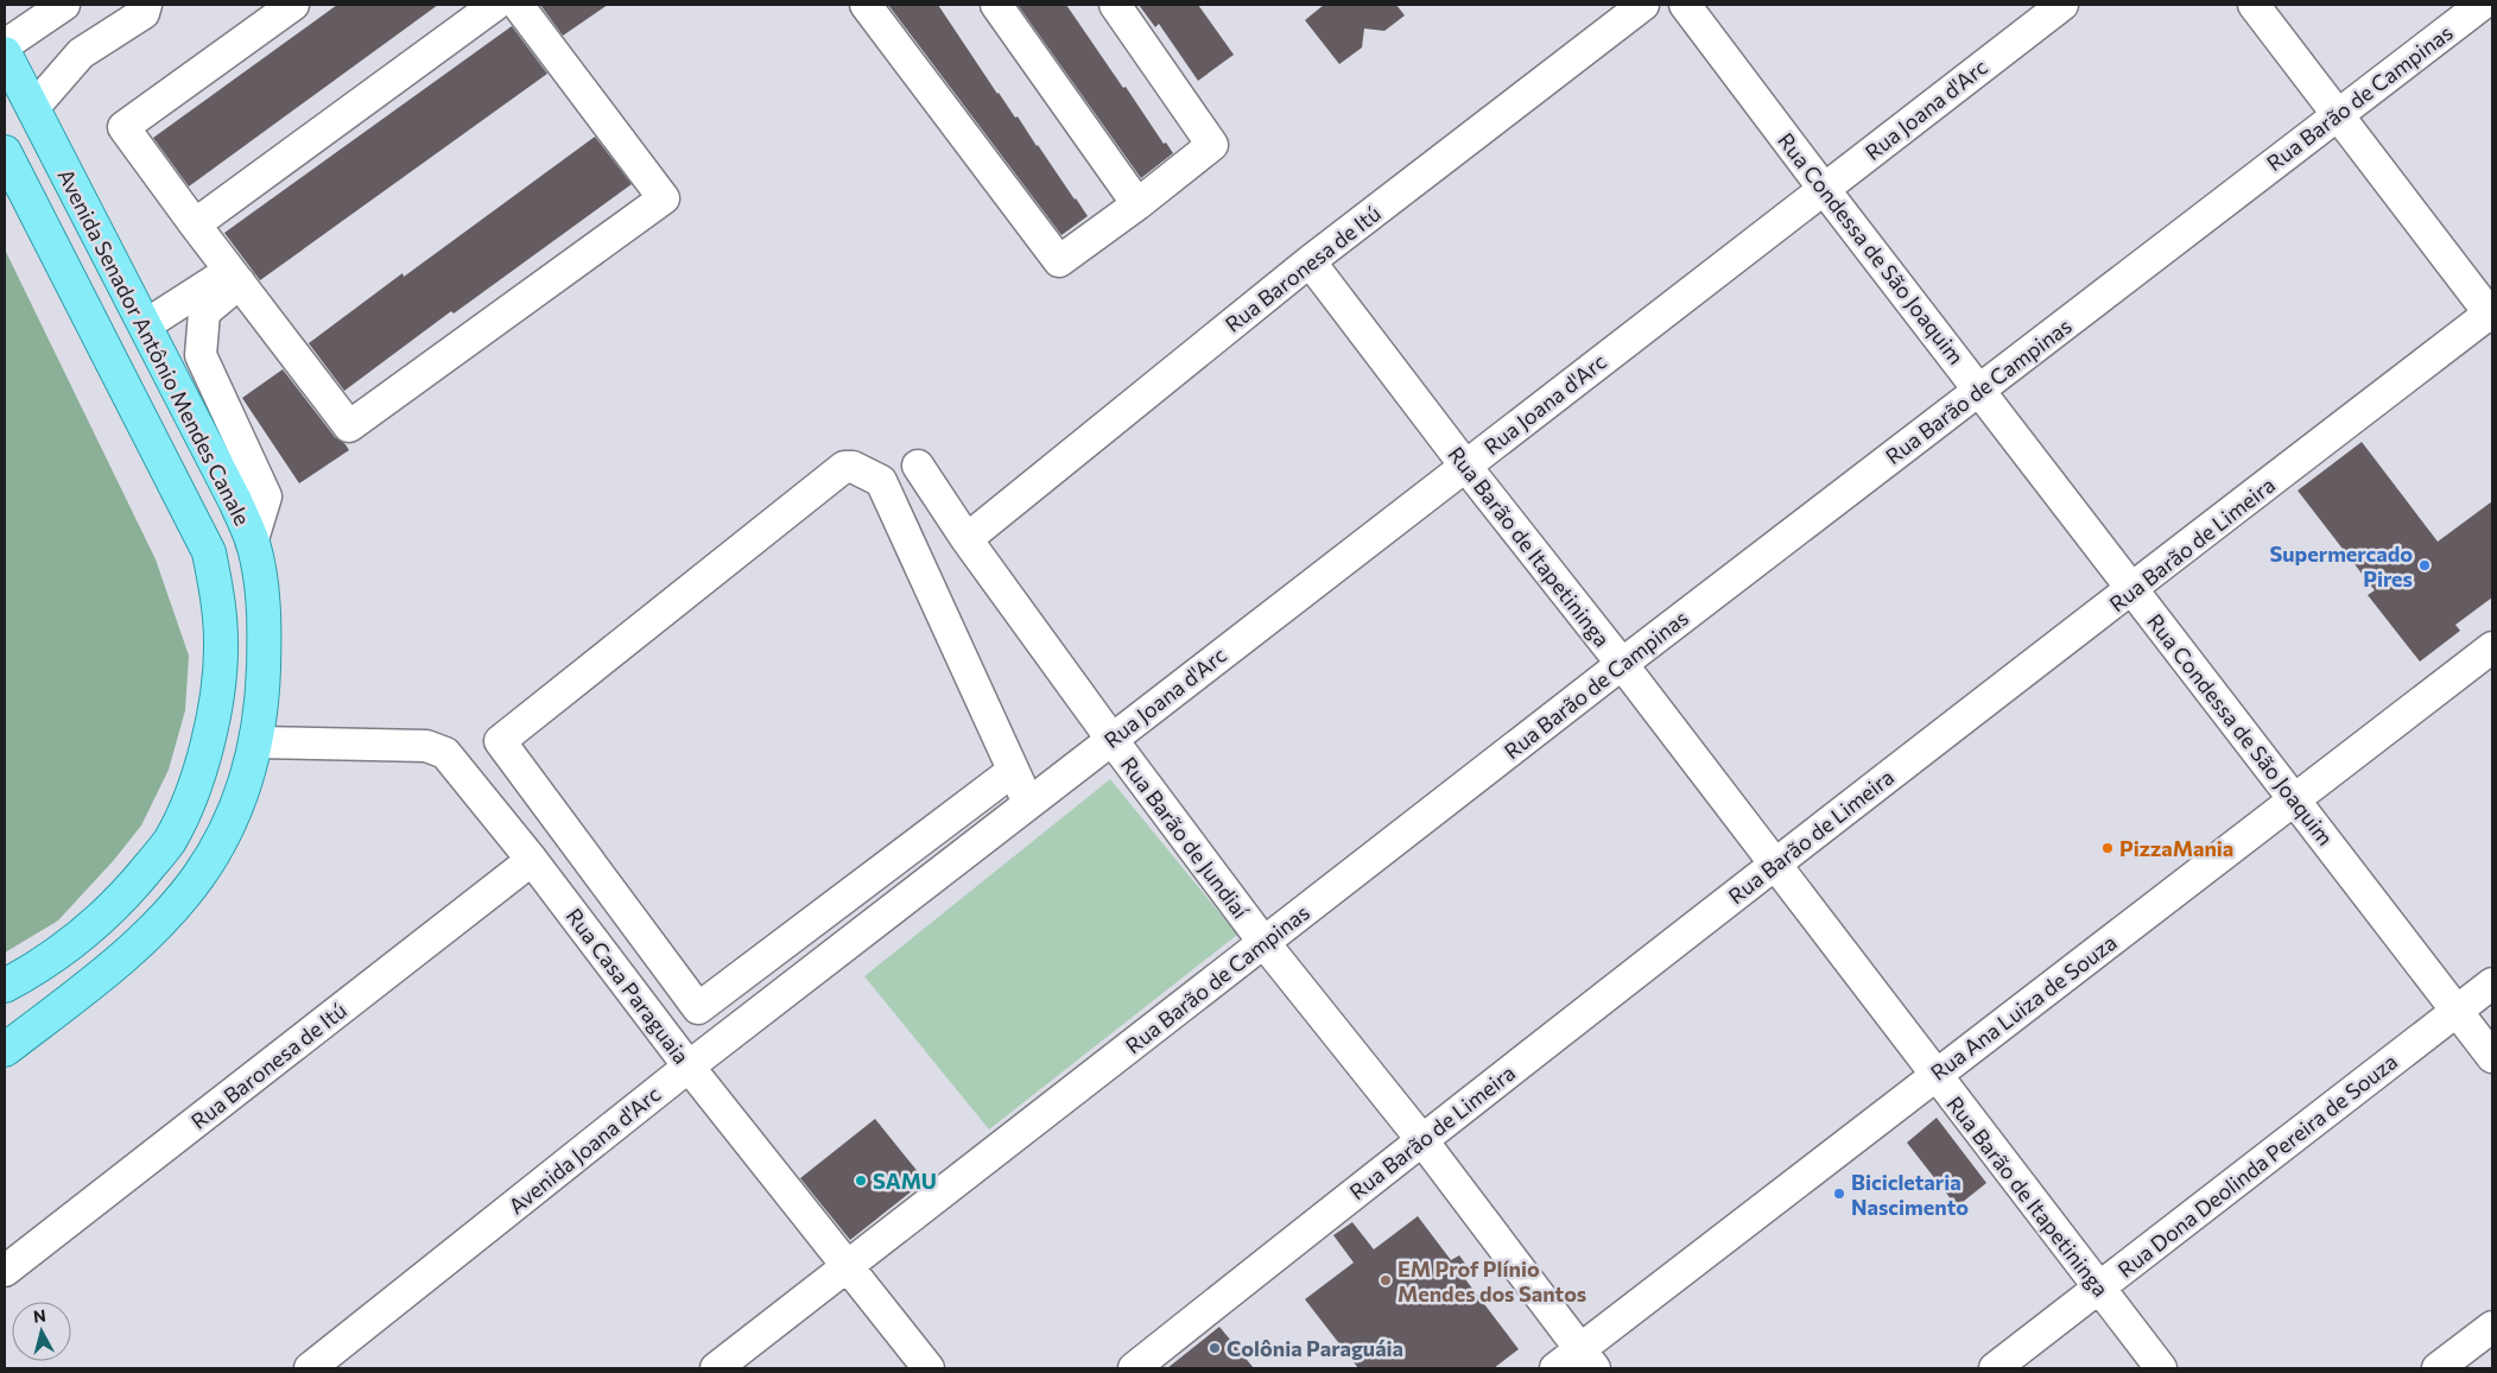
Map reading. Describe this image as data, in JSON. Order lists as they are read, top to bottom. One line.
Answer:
{"streets":{"main road":["Avenida Senador Antônio Mendes Canale"],"street":["Rua Barão de Campinas","Rua Joana d'Arc","Rua Condessa de São Joaquim","Rua Baronesa de Itú","Rua Barão de Limeira","Rua Barão de Itapetininga","Rua Barão de Jundiaí","Rua Casa Paraguaia","Rua Ana Luiza de Souza","Avenida Joana d'Arc","Rua Dona Deolinda Pereira de Souza"]},"crossings":[["Rua Barão de Campinas","Rua Condessa de São Joaquim"],["Rua Barão de Campinas","Rua Barão de Itapetininga"],["Rua Barão de Campinas","Rua Barão de Jundiaí"],["Rua Barão de Campinas","Rua Casa Paraguaia"],["Rua Joana d'Arc","Rua Condessa de São Joaquim"],["Rua Joana d'Arc","Rua Barão de Itapetininga"],["Rua Joana d'Arc","Rua Barão de Jundiaí"],["Rua Joana d'Arc","Avenida Joana d'Arc"],["Rua Condessa de São Joaquim","Rua Barão de Limeira"],["Rua Condessa de São Joaquim","Rua Ana Luiza de Souza"],["Rua Condessa de São Joaquim","Rua Dona Deolinda Pereira de Souza"],["Rua Baronesa de Itú","Rua Barão de Itapetininga"],["Rua Baronesa de Itú","Rua Barão de Jundiaí"],["Rua Baronesa de Itú","Rua Casa Paraguaia"],["Avenida Senador Antônio Mendes Canale","Rua Casa Paraguaia"],["Rua Barão de Limeira","Rua Barão de Itapetininga"],["Rua Barão de Limeira","Rua Barão de Jundiaí"],["Rua Barão de Itapetininga","Rua Ana Luiza de Souza"],["Rua Barão de Itapetininga","Rua Dona Deolinda Pereira de Souza"],["Rua Barão de Jundiaí","Rua Ana Luiza de Souza"],["Rua Casa Paraguaia","Avenida Joana d'Arc"]],"places":["Supermercado Pires","PizzaMania","SAMU","Bicicletaria Nascimento","EM Prof Plínio Mendes dos Santos","Colônia Paraguáia"],"north":"top"}
